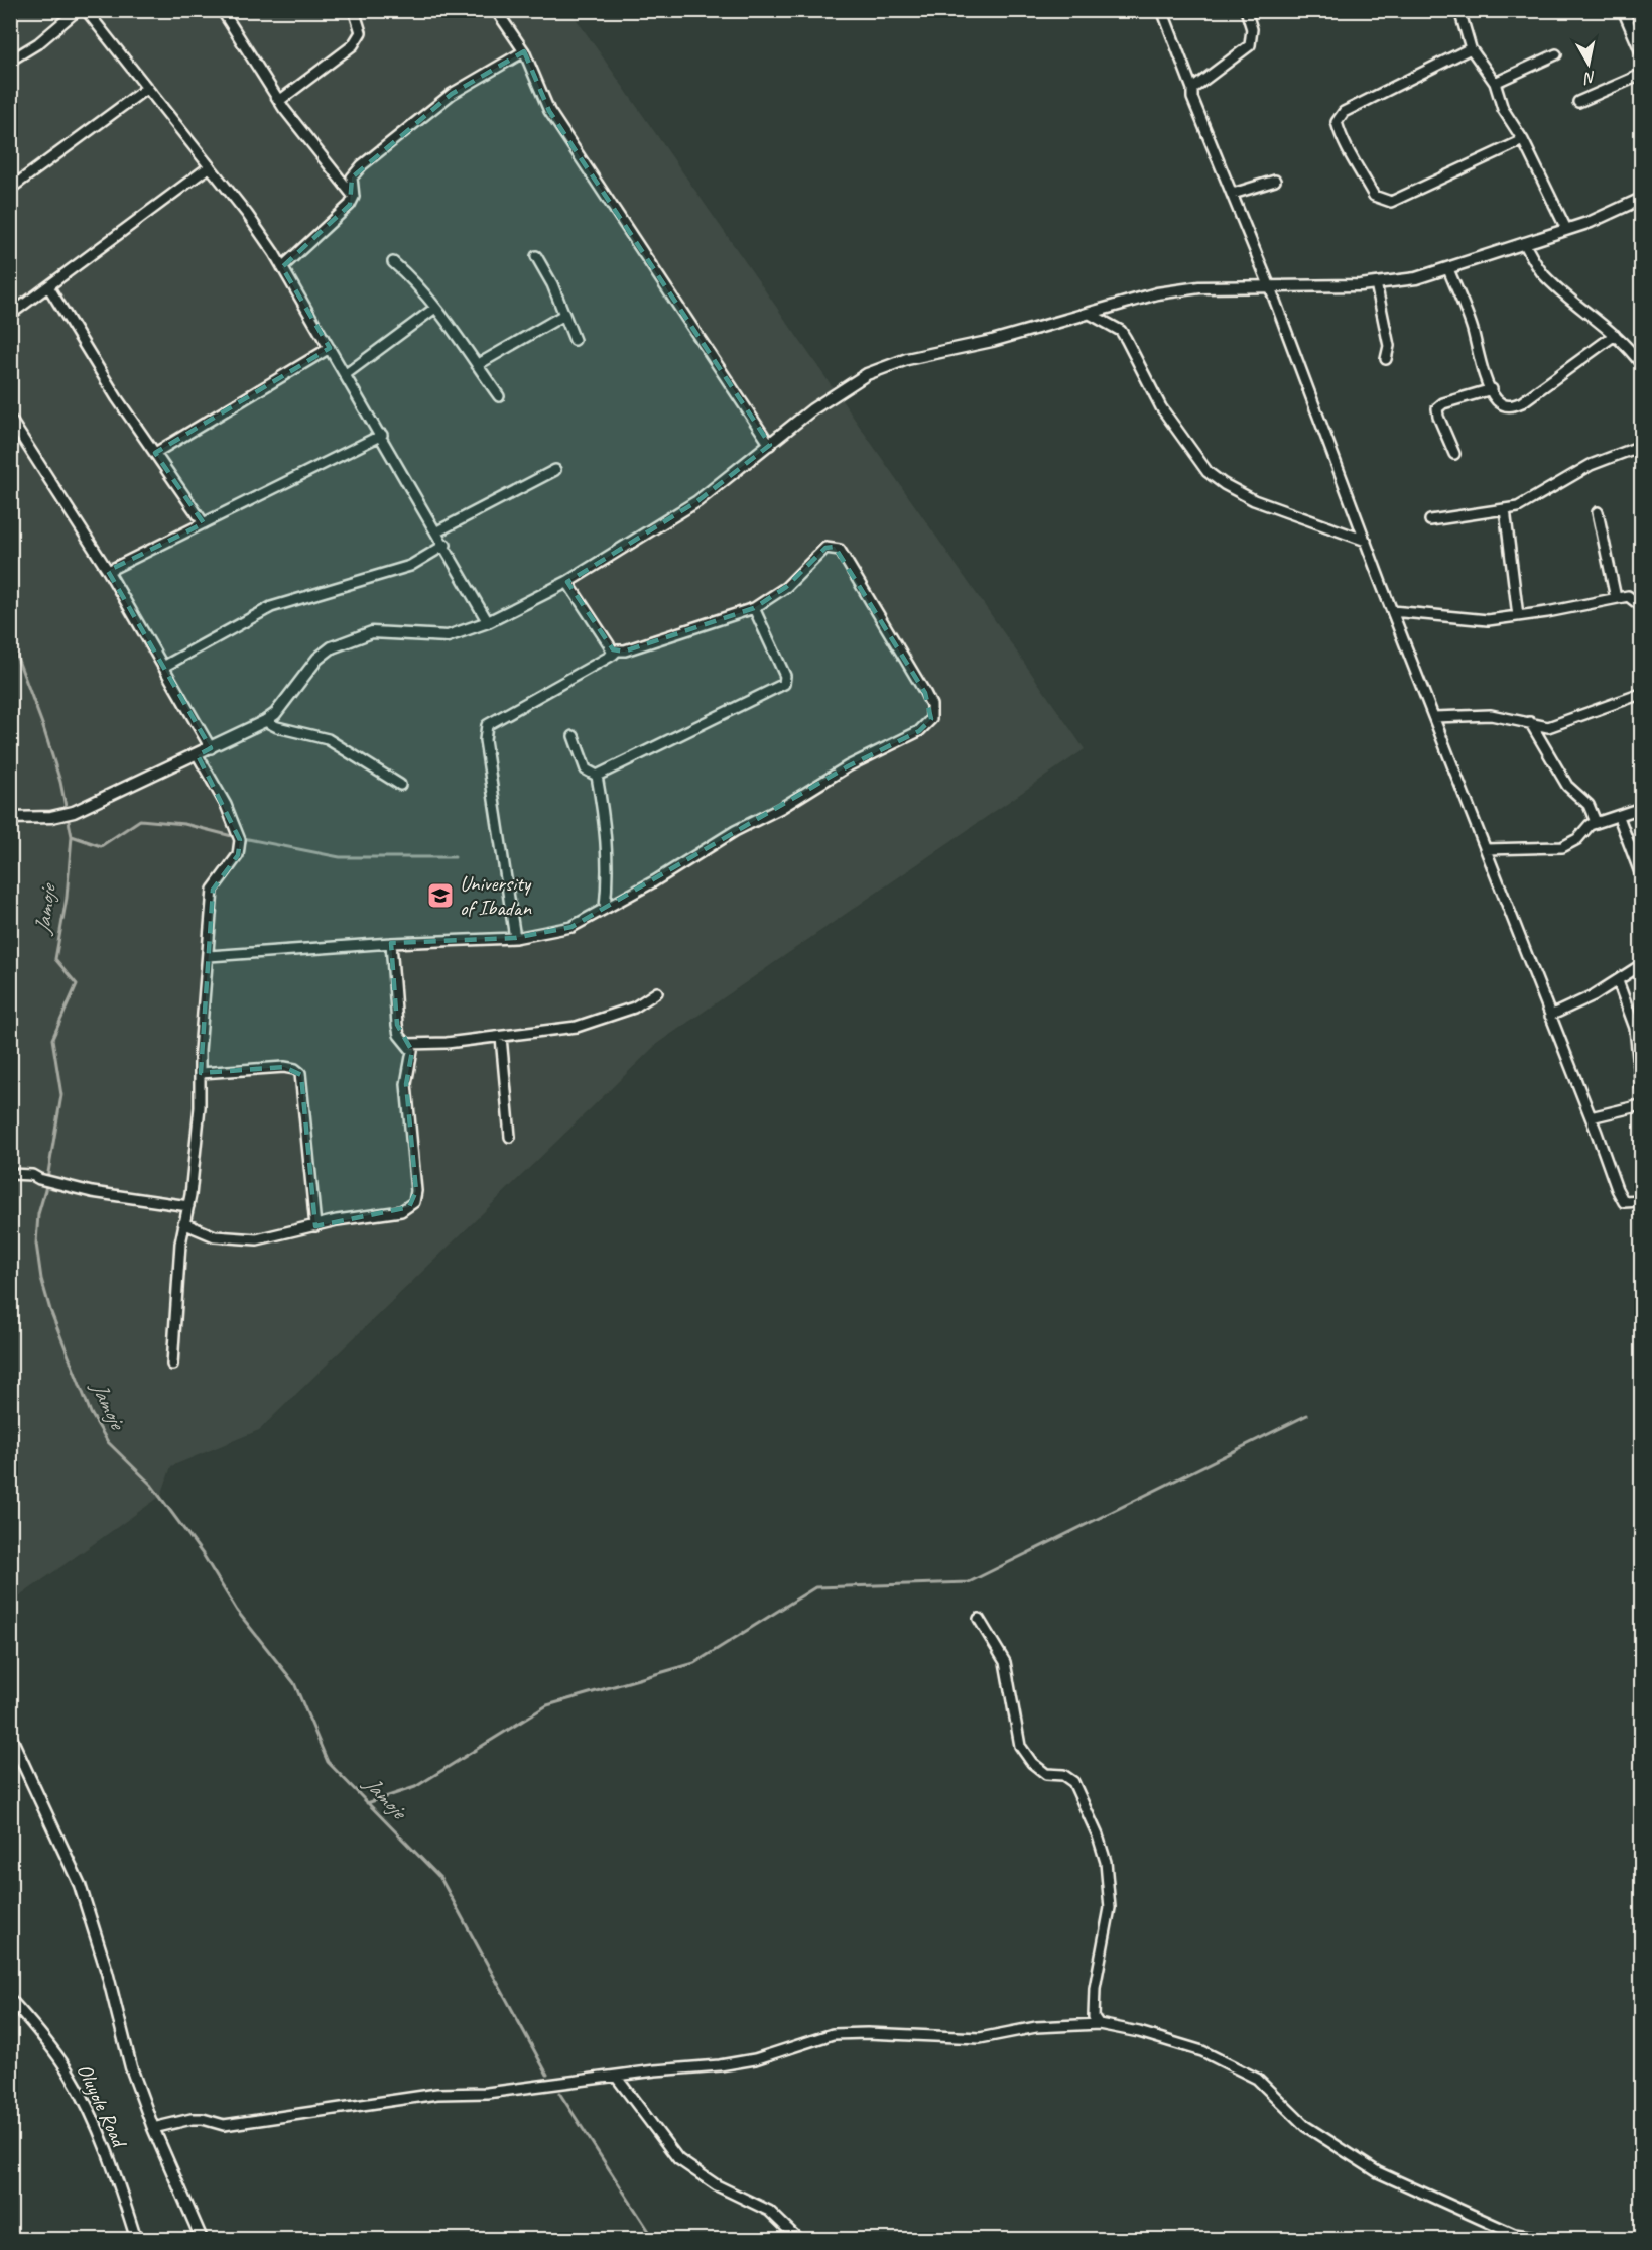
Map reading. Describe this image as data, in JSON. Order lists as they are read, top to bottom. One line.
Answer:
{"streets":{"street":["Oluyole Road"]},"water":["Jamoje"],"places":{"school or university":["University of Ibadan"]},"north":"bottom"}
